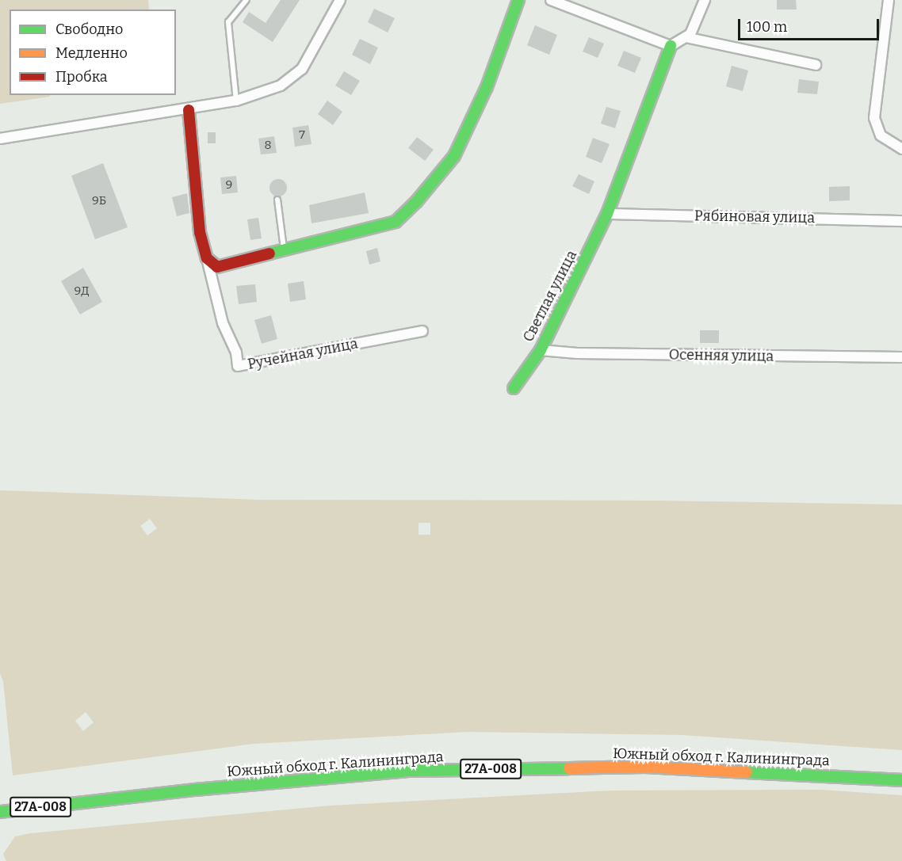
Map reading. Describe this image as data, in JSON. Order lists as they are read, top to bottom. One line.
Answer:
{"streets":{"main road":["Светлая улица","Южный обход г. Калининграда","27А-008"],"street":["Рябиновая улица","Ручейная улица","Осенняя улица"]},"crossings":[["Рябиновая улица","Светлая улица"],["Светлая улица","Осенняя улица"]],"house_numbers":["7","8","9","9Б","9Д"],"legend":["Свободно","Медленно","Пробка"],"scale_bar":"100 m"}
